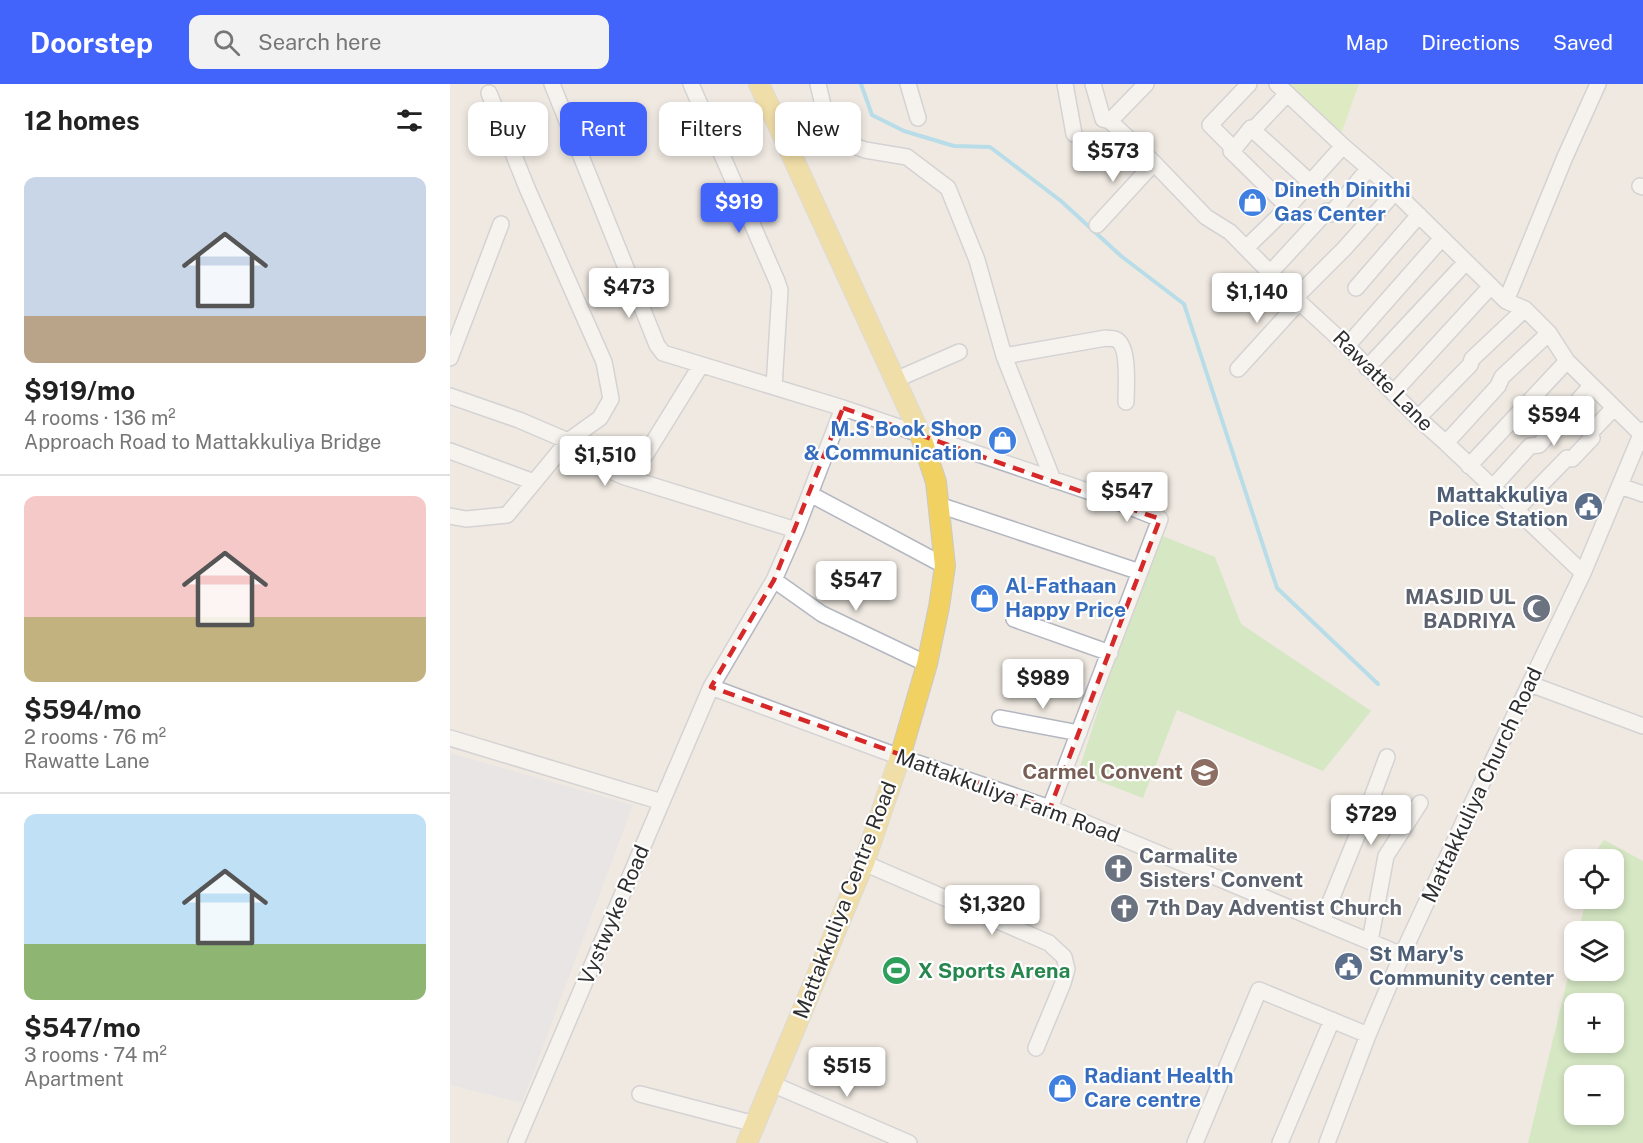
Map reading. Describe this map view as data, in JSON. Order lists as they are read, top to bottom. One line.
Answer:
{"streets":{"main road":["Mattakkuliya Centre Road"],"street":["Rawatte Lane","Mattakkuliya Church Road","Mattakkuliya Farm Road","Vystwyke Road"]},"crossings":[["Rawatte Lane","Mattakkuliya Church Road"],["Mattakkuliya Church Road","Mattakkuliya Farm Road"],["Mattakkuliya Farm Road","Mattakkuliya Centre Road"],["Mattakkuliya Farm Road","Vystwyke Road"]],"places":{"shop":["Dineth Dinithi Gas Center","M.S Book Shop & Communication","Al-Fathaan Happy Price","Radiant Health Care centre"],"public building":["Mattakkuliya Police Station","St Mary's Community center"],"mosque":["MASJID UL BADRIYA"],"school or university":["Carmel Convent"],"church":["Carmalite Sisters' Convent","7th Day Adventist Church"],"sports":["X Sports Arena"]},"page":{"header":"Doorstep","search":"Search here","nav":["Map","Directions","Saved"],"heading":"12 homes","chip":["Buy","Rent","Filters","New"],"price":["$573","$919","$473","$1,140","$594","$1,510","$547","$547","$989","$729","$1,320","$515"],"list":[{"name":"$919/mo","note":"4 rooms · 136 m² · Approach Road to Mattakkuliya Bridge"},{"name":"$594/mo","note":"2 rooms · 76 m² · Rawatte Lane"},{"name":"$547/mo","note":"3 rooms · 74 m² · Apartment"}],"map_buttons":["+","−"]}}
